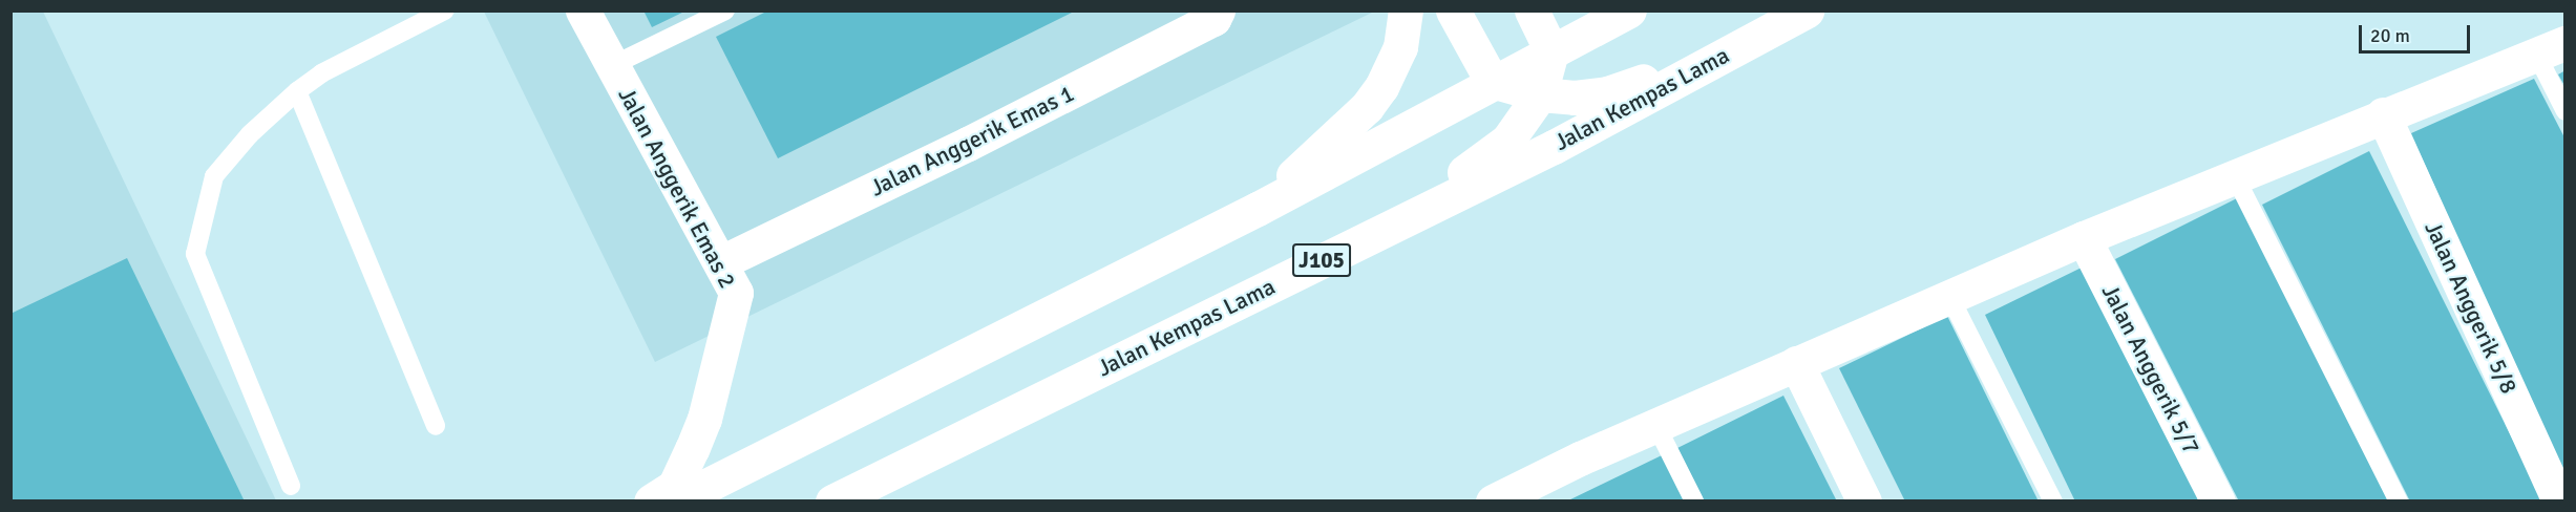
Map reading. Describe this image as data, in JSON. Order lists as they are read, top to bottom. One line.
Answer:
{"streets":{"main road":["Jalan Kempas Lama","Jalan Anggerik Emas 1","Jalan Anggerik Emas 2","J105","Jalan Anggerik 5/8","Jalan Anggerik 5/7"]},"crossings":[["Jalan Anggerik Emas 1","Jalan Anggerik Emas 2"]],"scale_bar":"20 m"}
